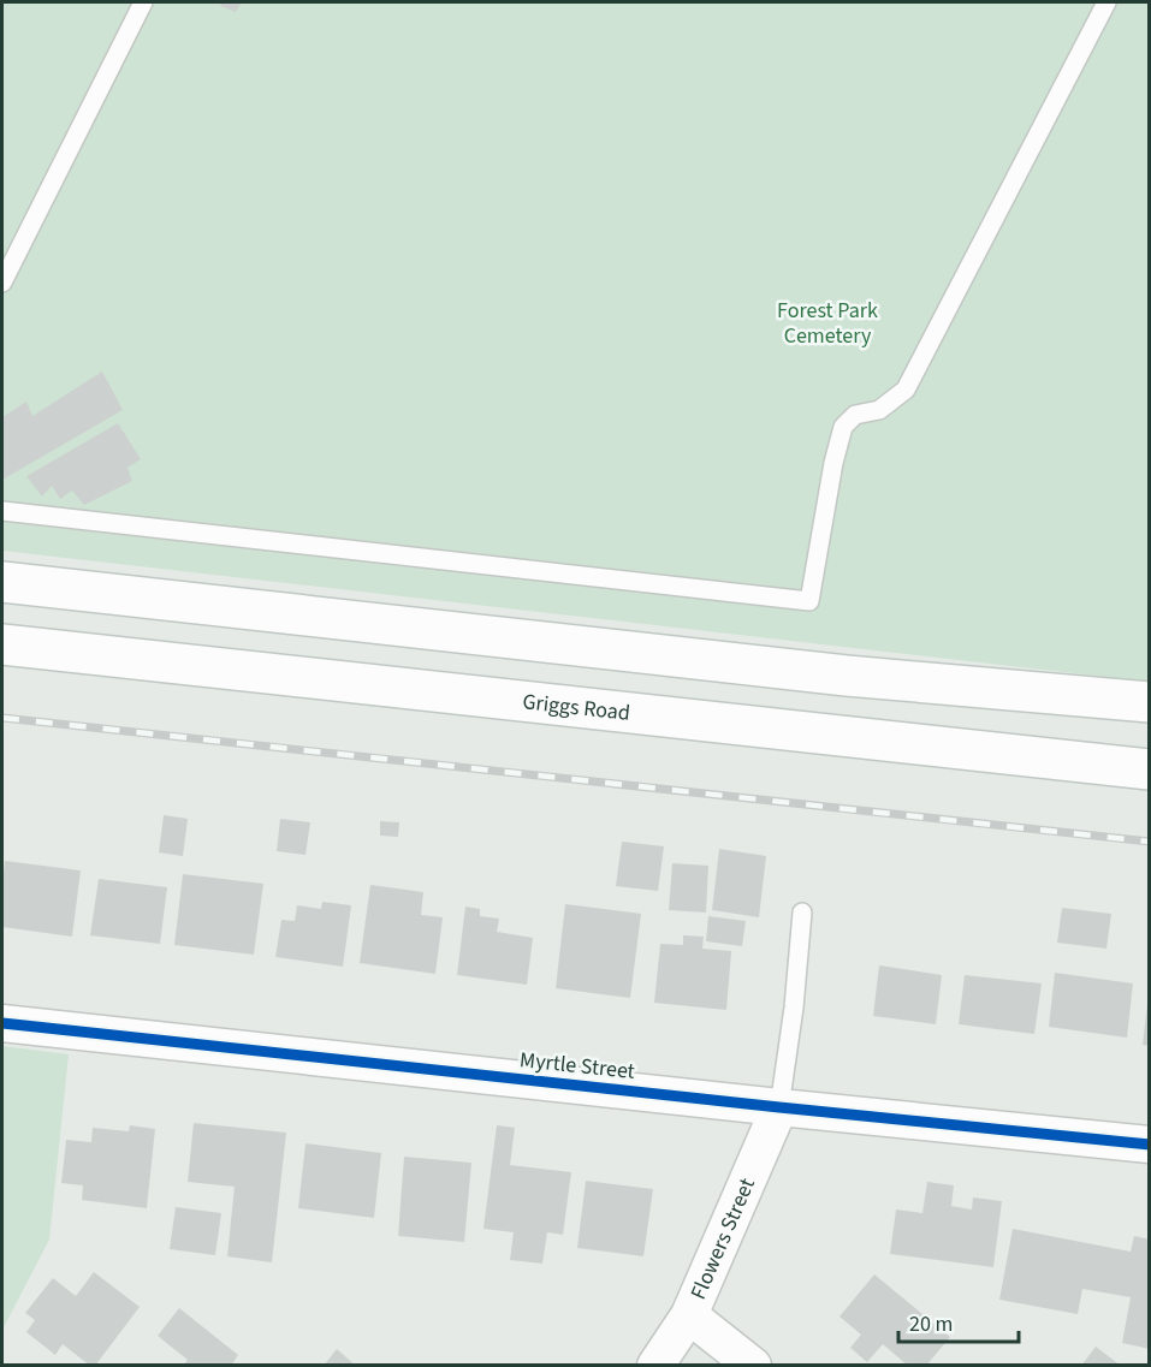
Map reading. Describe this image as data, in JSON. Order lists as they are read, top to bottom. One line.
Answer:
{"streets":{"main road":["Griggs Road"],"street":["Myrtle Street","Flowers Street"]},"crossings":[["Myrtle Street","Flowers Street"]],"parks":["Forest Park Cemetery"],"scale_bar":"20 m"}
